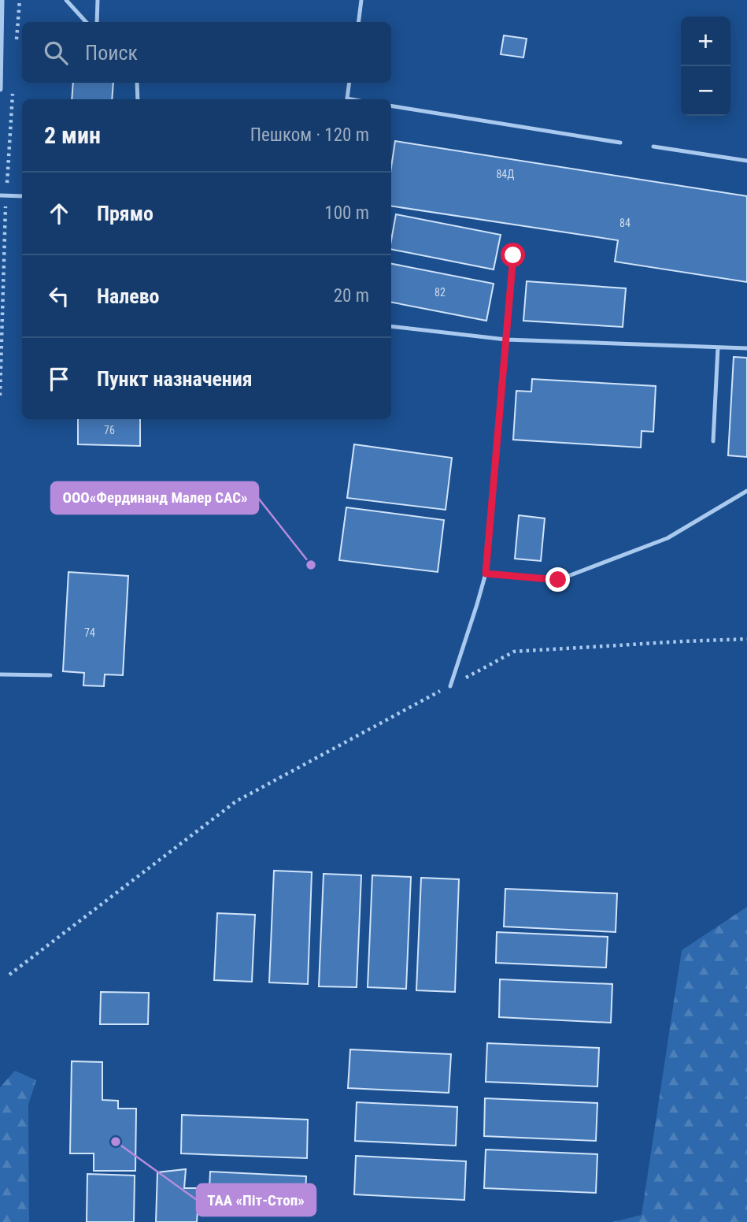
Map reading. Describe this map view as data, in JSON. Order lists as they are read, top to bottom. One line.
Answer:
{"places":["ООО«Фердинанд Малер САС»","ТАА «Піт-Стоп»"],"house_numbers":["84Д","84","82","76","74"],"page":{"map_buttons":["+","−"],"search":"Поиск","heading":["2 мин","Пешком · 120 m"],"list":[["Прямо","100 m"],["Налево","20 m"],"Пункт назначения"]}}
